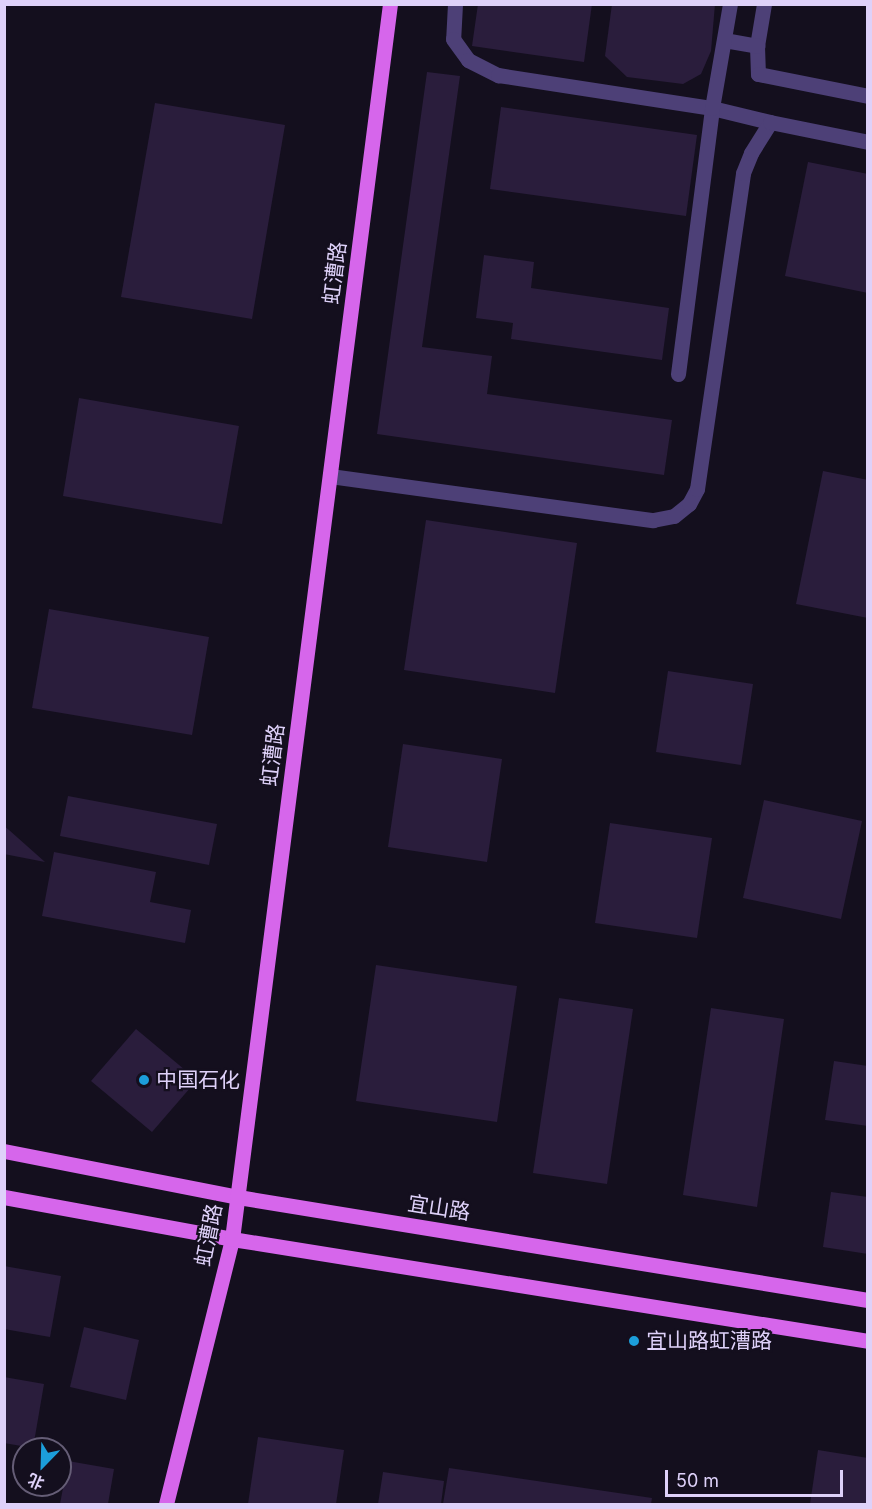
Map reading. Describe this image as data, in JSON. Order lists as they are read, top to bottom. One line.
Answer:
{"streets":{"main road":["虹漕路","宜山路"]},"crossings":[["虹漕路","宜山路"]],"places":["中国石化","宜山路虹漕路"],"scale_bar":"50 m","north":"bottom left"}
